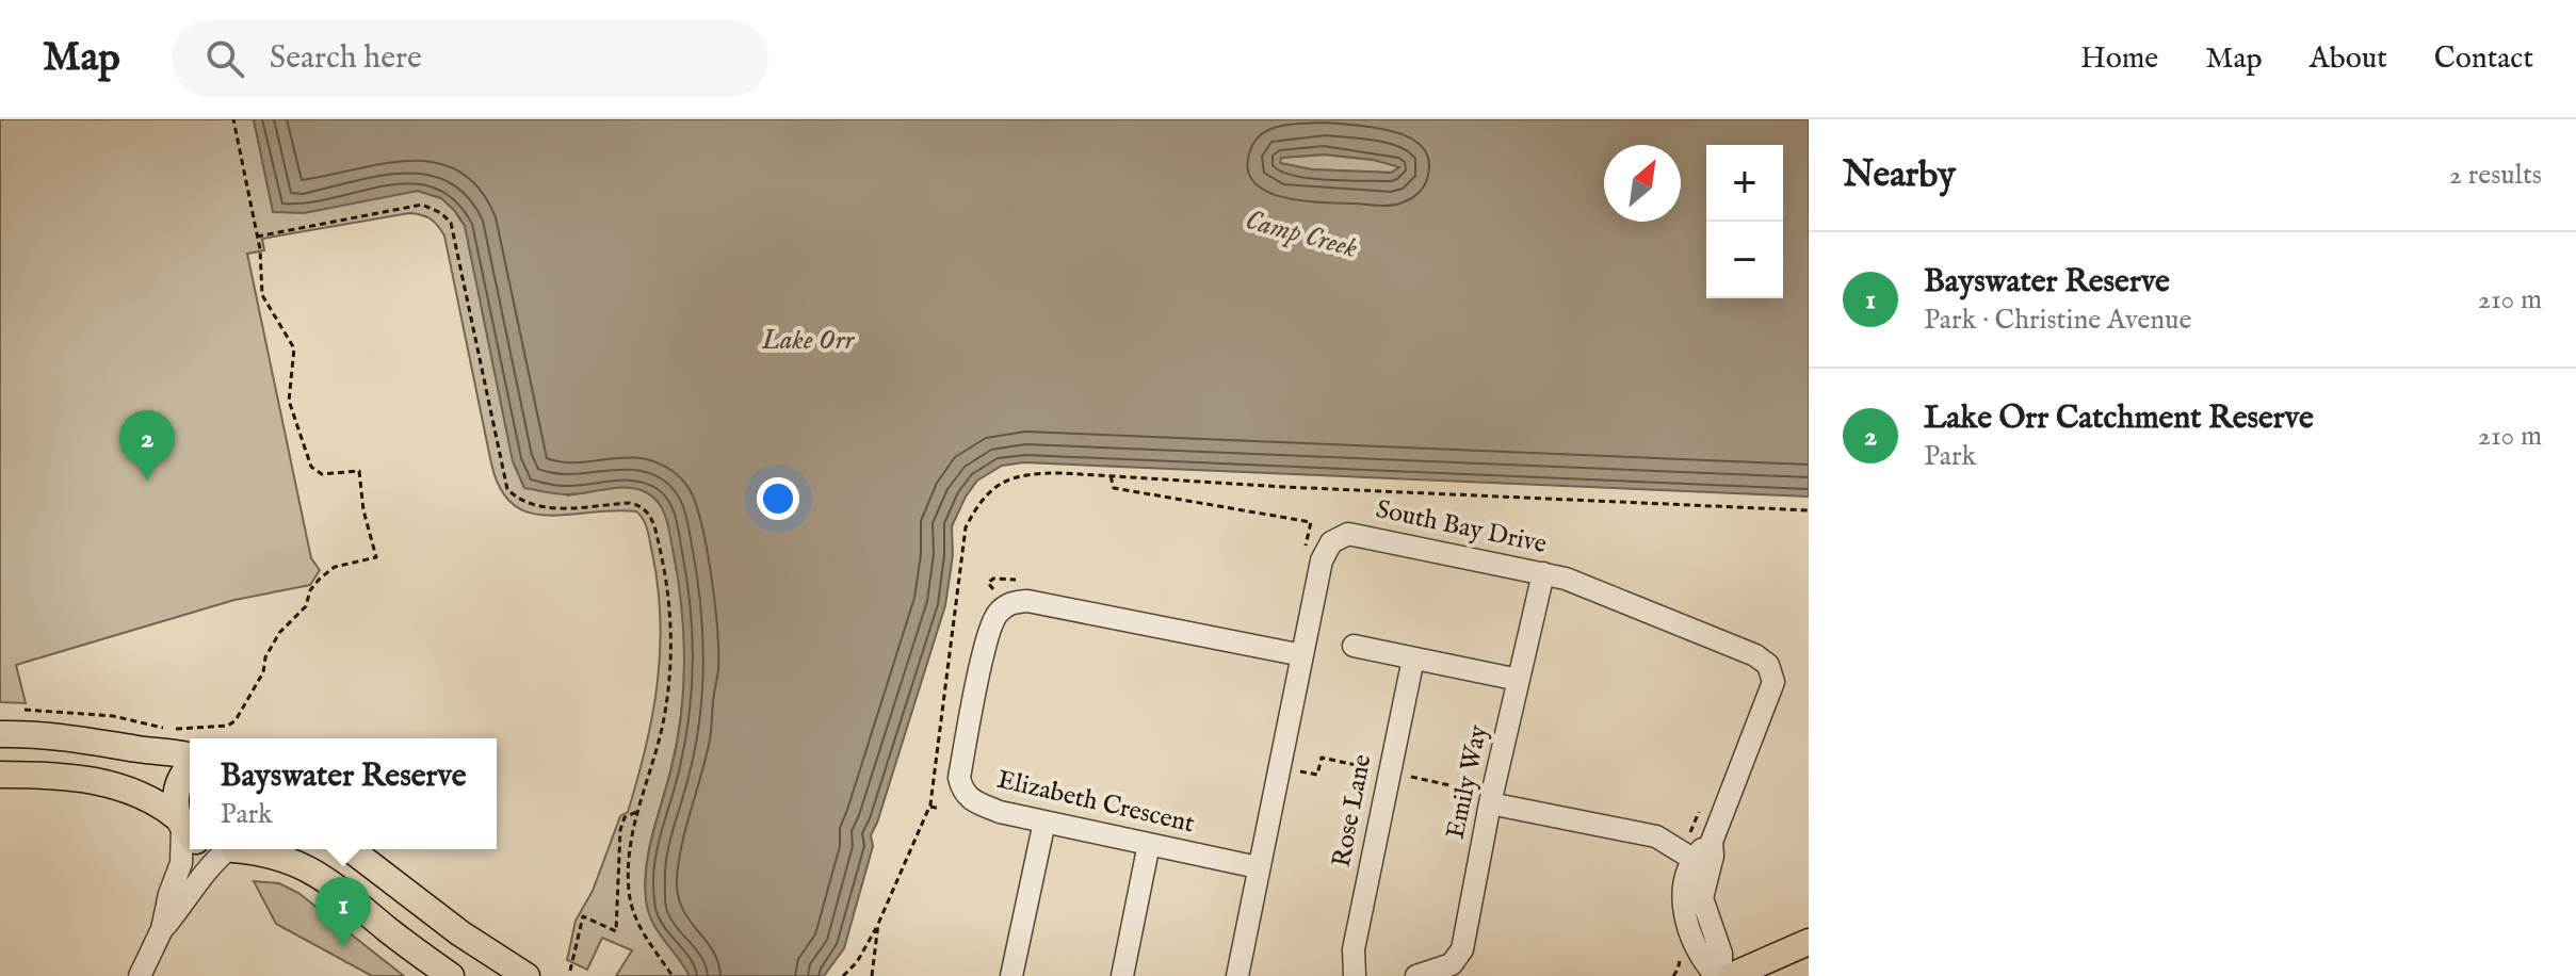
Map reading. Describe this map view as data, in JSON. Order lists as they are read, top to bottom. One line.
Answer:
{"streets":{"street":["South Bay Drive","Emily Way","Elizabeth Crescent","Rose Lane"]},"crossings":[["South Bay Drive","Emily Way"],["South Bay Drive","Elizabeth Crescent"]],"water":["Camp Creek","Lake Orr"],"north":"top right","page":{"header":"Map","search":"Search here","nav":["Home","Map","About","Contact"],"heading":["Nearby","2 results"],"map_buttons":["+","−"],"list":[{"mark":"1","name":"Bayswater Reserve","note":"Park · Christine Avenue","value":"210 m"},{"mark":"2","name":"Lake Orr Catchment Reserve","note":"Park","value":"210 m"}],"pins":["2","1"],"popup":["Bayswater Reserve","Park"]}}
